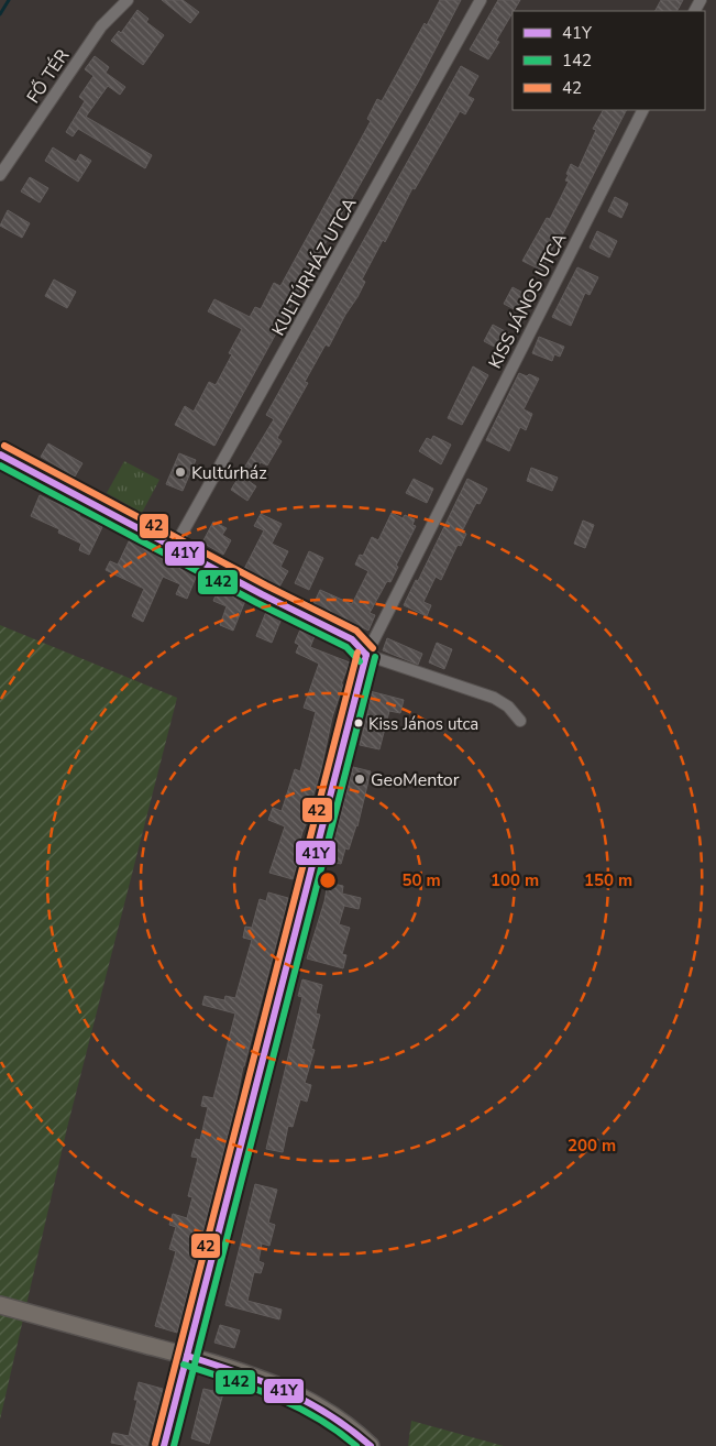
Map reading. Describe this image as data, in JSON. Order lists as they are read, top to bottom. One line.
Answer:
{"streets":{"street":["FŐ TÉR","KULTÚRHÁZ UTCA","KISS JÁNOS UTCA"]},"places":["Kultúrház","Kiss János utca","GeoMentor"],"lines":["transit line 42","transit line 41Y","transit line 142"],"legend":["41Y","142","42"],"rings":["50 m","100 m","150 m","200 m"]}
